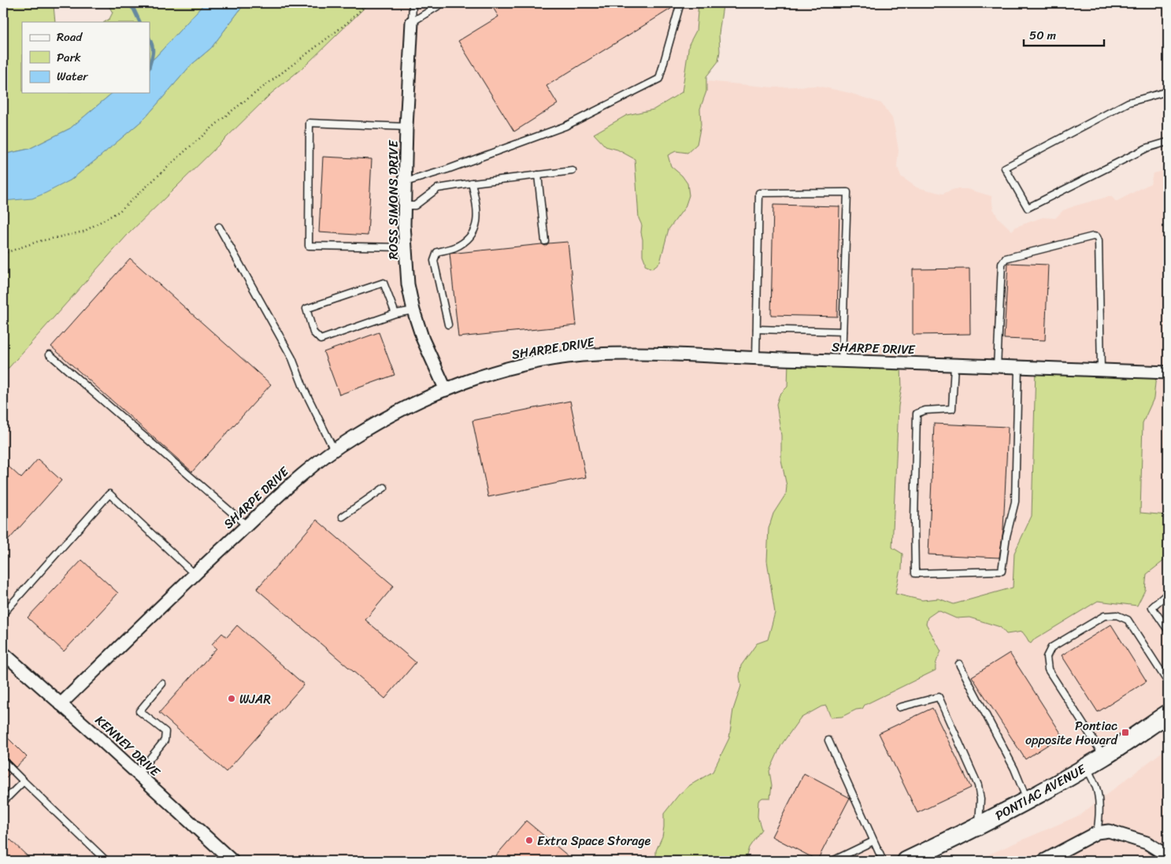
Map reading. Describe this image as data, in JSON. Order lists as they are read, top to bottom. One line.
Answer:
{"streets":{"main road":["PONTIAC AVENUE"],"street":["ROSS SIMONS DRIVE","SHARPE DRIVE","KENNEY DRIVE"]},"crossings":[["ROSS SIMONS DRIVE","SHARPE DRIVE"],["SHARPE DRIVE","KENNEY DRIVE"]],"places":{"other":["WJAR","Extra Space Storage"],"transit":["Pontiac opposite Howard"]},"legend":["Road","Park","Water"],"scale_bar":"50 m"}
